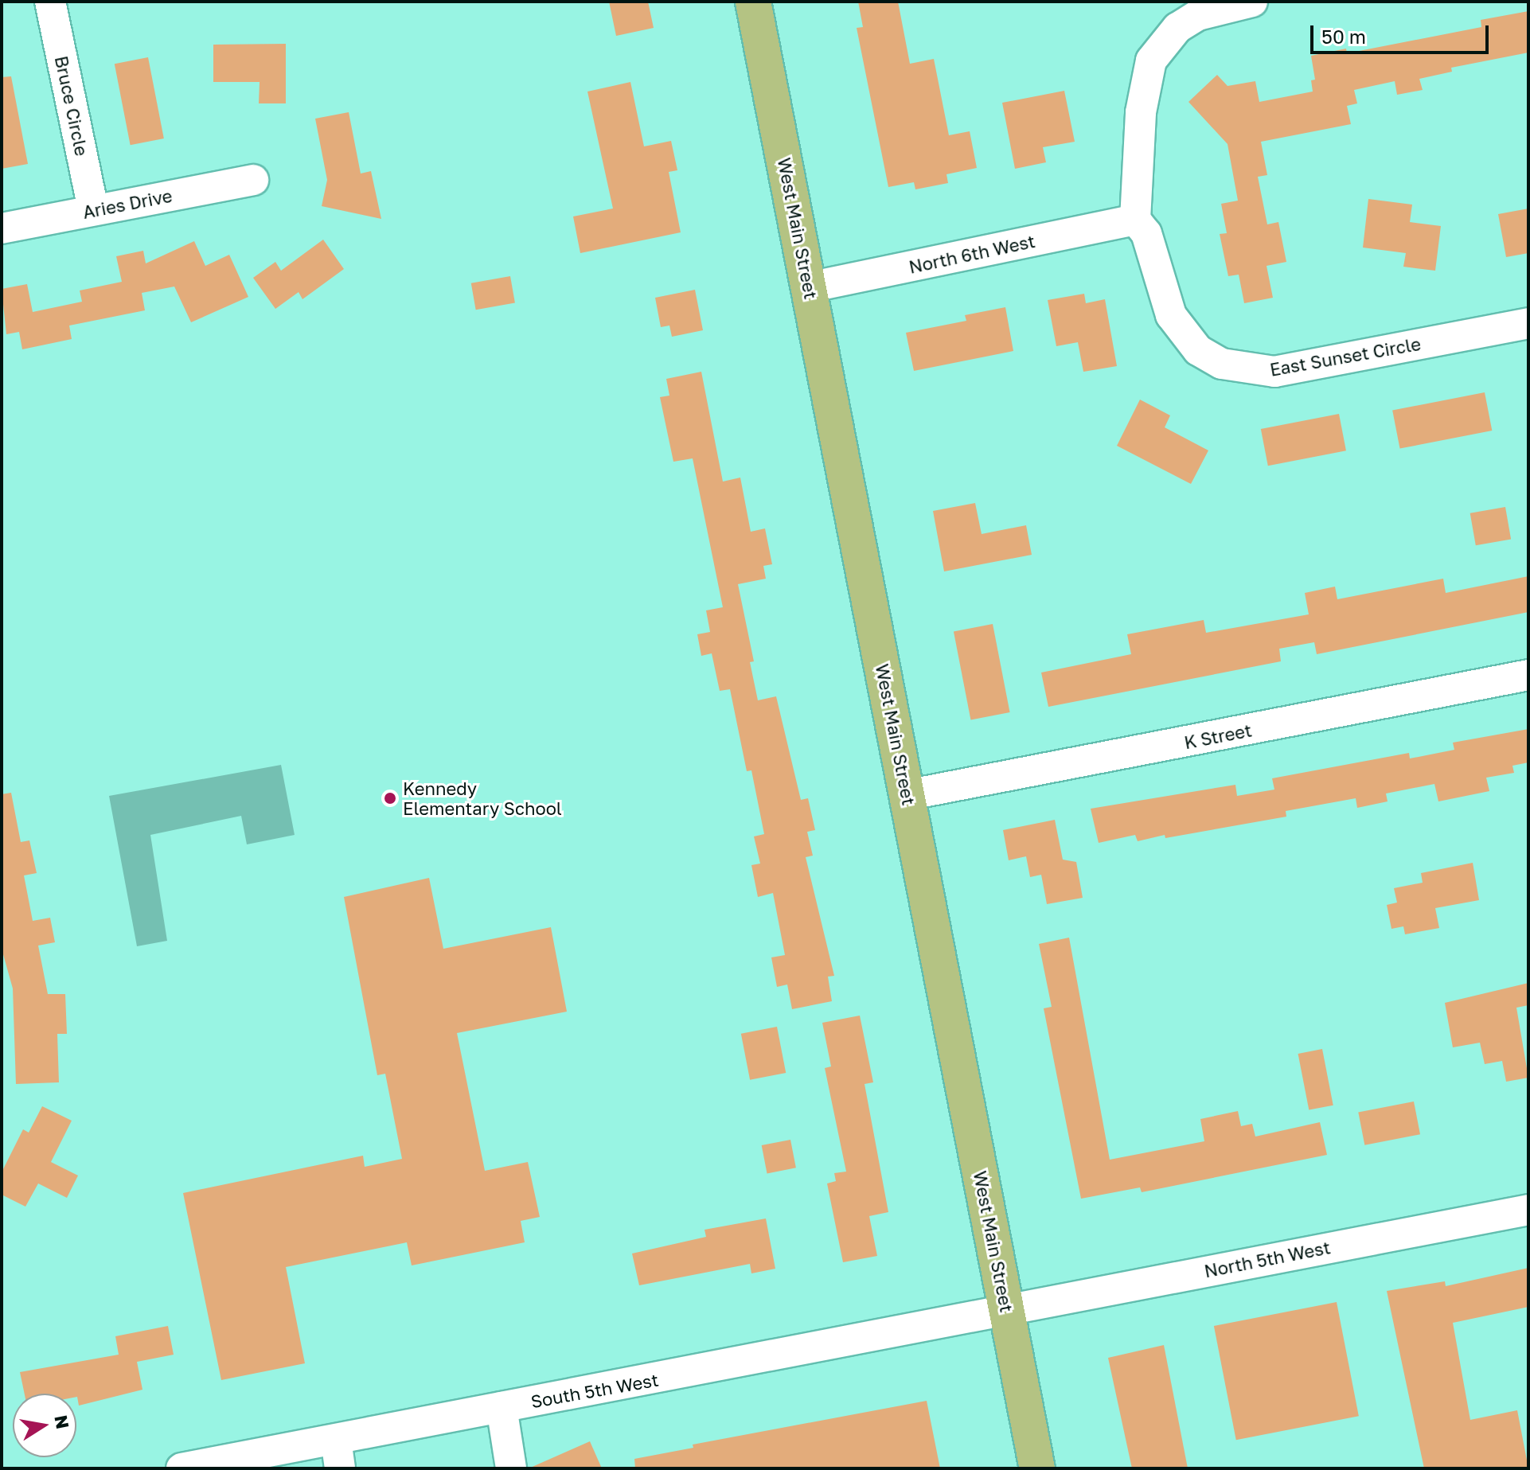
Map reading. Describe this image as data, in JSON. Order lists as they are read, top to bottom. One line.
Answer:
{"streets":{"main road":["West Main Street"],"street":["Bruce Circle","Aries Drive","North 6th West","East Sunset Circle","K Street","North 5th West","South 5th West"]},"crossings":[["Bruce Circle","Aries Drive"],["West Main Street","North 6th West"],["West Main Street","K Street"],["West Main Street","North 5th West"],["West Main Street","South 5th West"],["North 6th West","East Sunset Circle"],["North 5th West","South 5th West"]],"places":["Kennedy Elementary School"],"scale_bar":"50 m","north":"right"}
